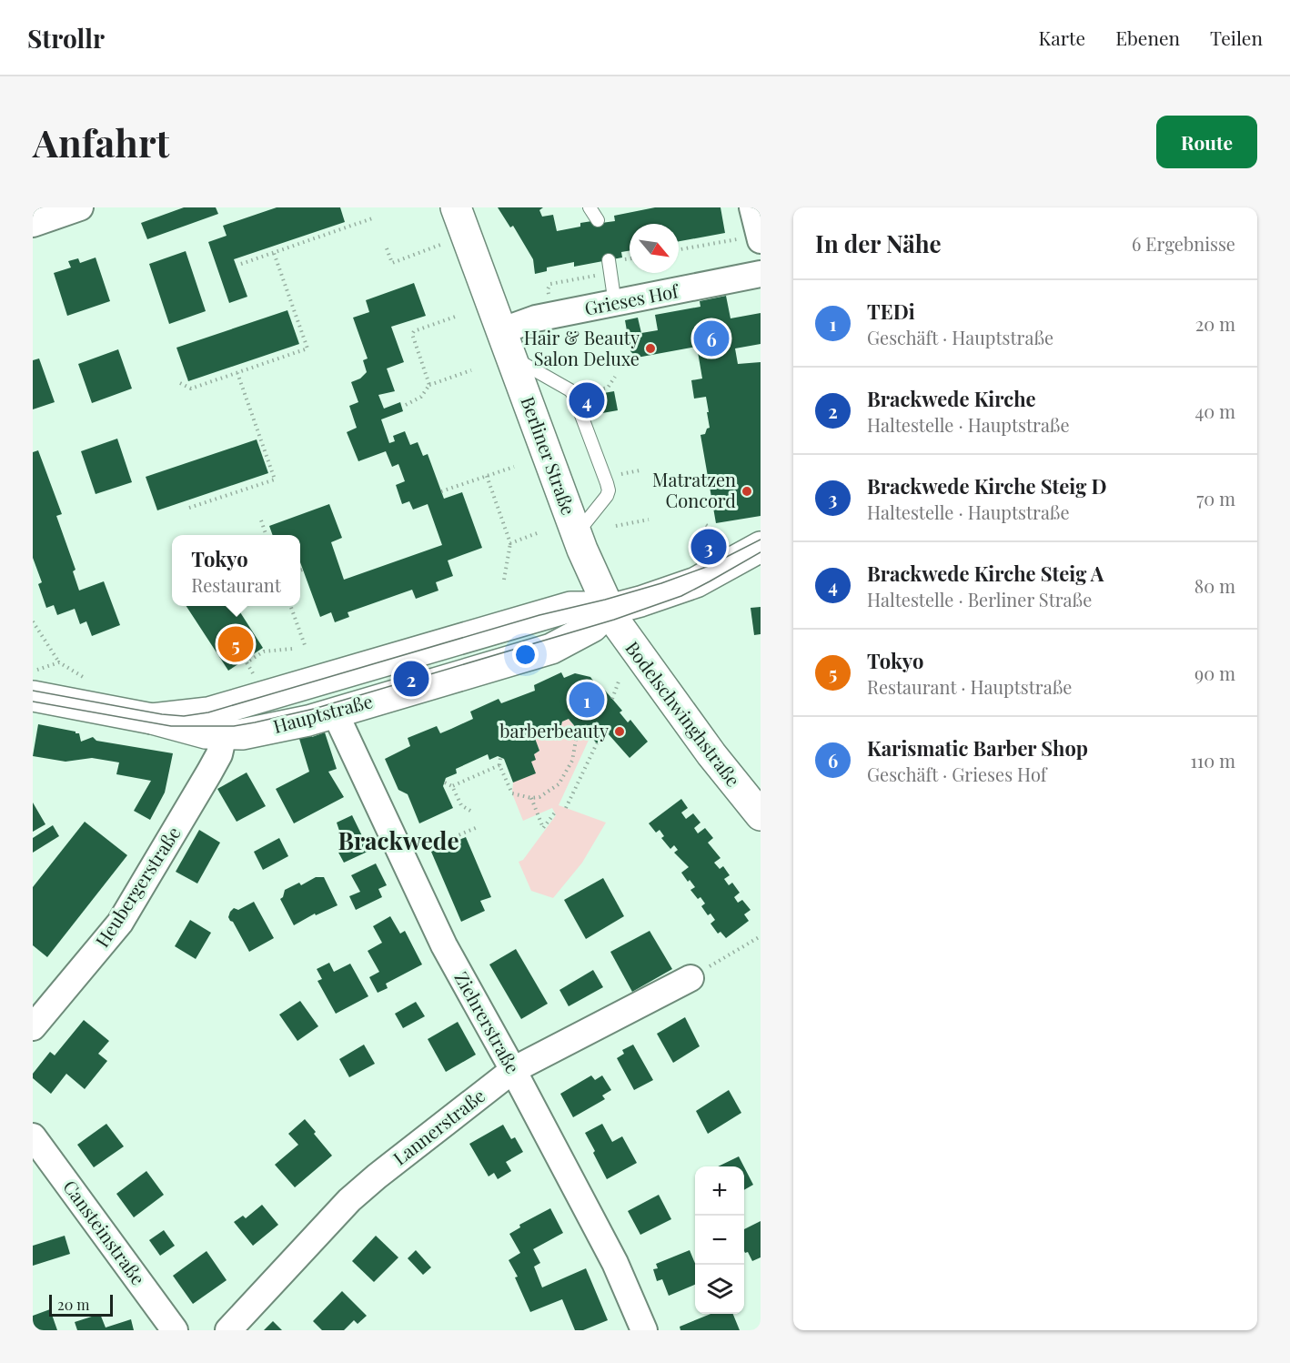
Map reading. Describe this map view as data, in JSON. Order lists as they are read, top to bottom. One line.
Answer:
{"streets":{"street":["Grieses Hof","Berliner Straße","Hauptstraße","Bodelschwinghstraße","Heubergerstraße","Ziehrerstraße","Lannerstraße","Cansteinstraße"]},"crossings":[["Grieses Hof","Berliner Straße"],["Berliner Straße","Hauptstraße"],["Berliner Straße","Bodelschwinghstraße"],["Hauptstraße","Bodelschwinghstraße"],["Hauptstraße","Heubergerstraße"],["Hauptstraße","Ziehrerstraße"],["Ziehrerstraße","Lannerstraße"]],"districts":["Brackwede"],"places":["Hair & Beauty Salon Deluxe","Matratzen Concord","barberbeauty"],"scale_bar":"20 m","north":"bottom right","page":{"header":"Strollr","nav":["Karte","Ebenen","Teilen"],"buttons":"Route","title":"Anfahrt","heading":["In der Nähe","6 Ergebnisse"],"list":[{"mark":"1","name":"TEDi","note":"Geschäft · Hauptstraße","value":"20 m"},{"mark":"2","name":"Brackwede Kirche","note":"Haltestelle · Hauptstraße","value":"40 m"},{"mark":"3","name":"Brackwede Kirche Steig D","note":"Haltestelle · Hauptstraße","value":"70 m"},{"mark":"4","name":"Brackwede Kirche Steig A","note":"Haltestelle · Berliner Straße","value":"80 m"},{"mark":"5","name":"Tokyo","note":"Restaurant · Hauptstraße","value":"90 m"},{"mark":"6","name":"Karismatic Barber Shop","note":"Geschäft · Grieses Hof","value":"110 m"}],"pins":["6","4","3","5","2","1"],"popup":["Tokyo","Restaurant"],"map_buttons":["+","−"],"scale":"20 m"}}
